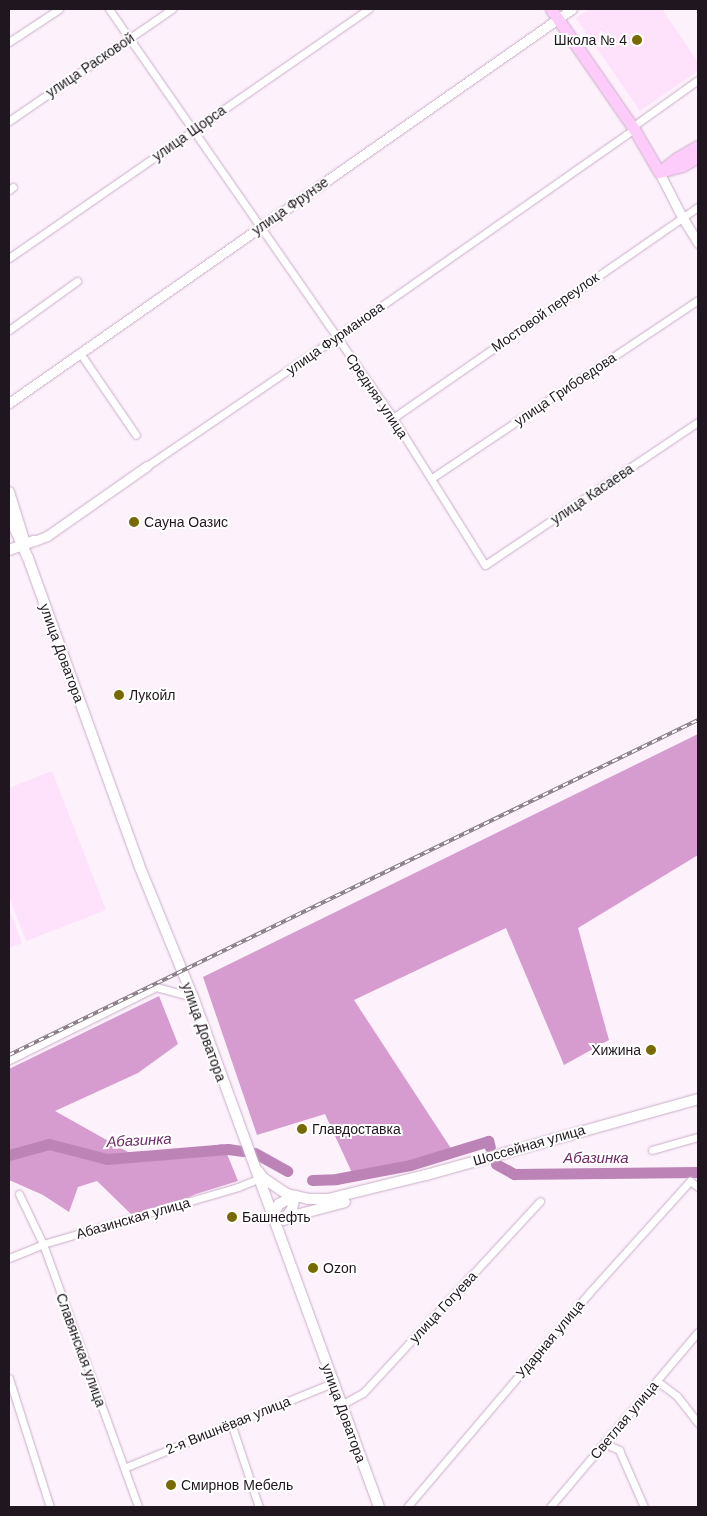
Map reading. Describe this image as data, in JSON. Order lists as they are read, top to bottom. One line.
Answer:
{"streets":{"main road":["улица Доватора","Шоссейная улица"],"street":["улица Расковой","улица Щорса","улица Фрунзе","Мостовой переулок","улица Фурманова","улица Грибоедова","Средняя улица","улица Касаева","Абазинская улица","улица Гогуева","Ударная улица","Славянская улица","Светлая улица","2-я Вишнёвая улица"]},"crossings":[["улица Расковой","Средняя улица"],["улица Щорса","Средняя улица"],["улица Фрунзе","Средняя улица"],["Мостовой переулок","Средняя улица"],["улица Фурманова","Средняя улица"],["улица Фурманова","улица Доватора"],["улица Грибоедова","Средняя улица"],["Средняя улица","улица Касаева"],["улица Доватора","Абазинская улица"],["улица Доватора","улица Гогуева"],["улица Доватора","2-я Вишнёвая улица"],["Абазинская улица","Славянская улица"],["Славянская улица","2-я Вишнёвая улица"]],"water":["Абазинка"],"places":["Школа № 4","Сауна Оазис","Лукойл","Хижина","Главдоставка","Башнефть","Ozon","Смирнов Мебель"]}
